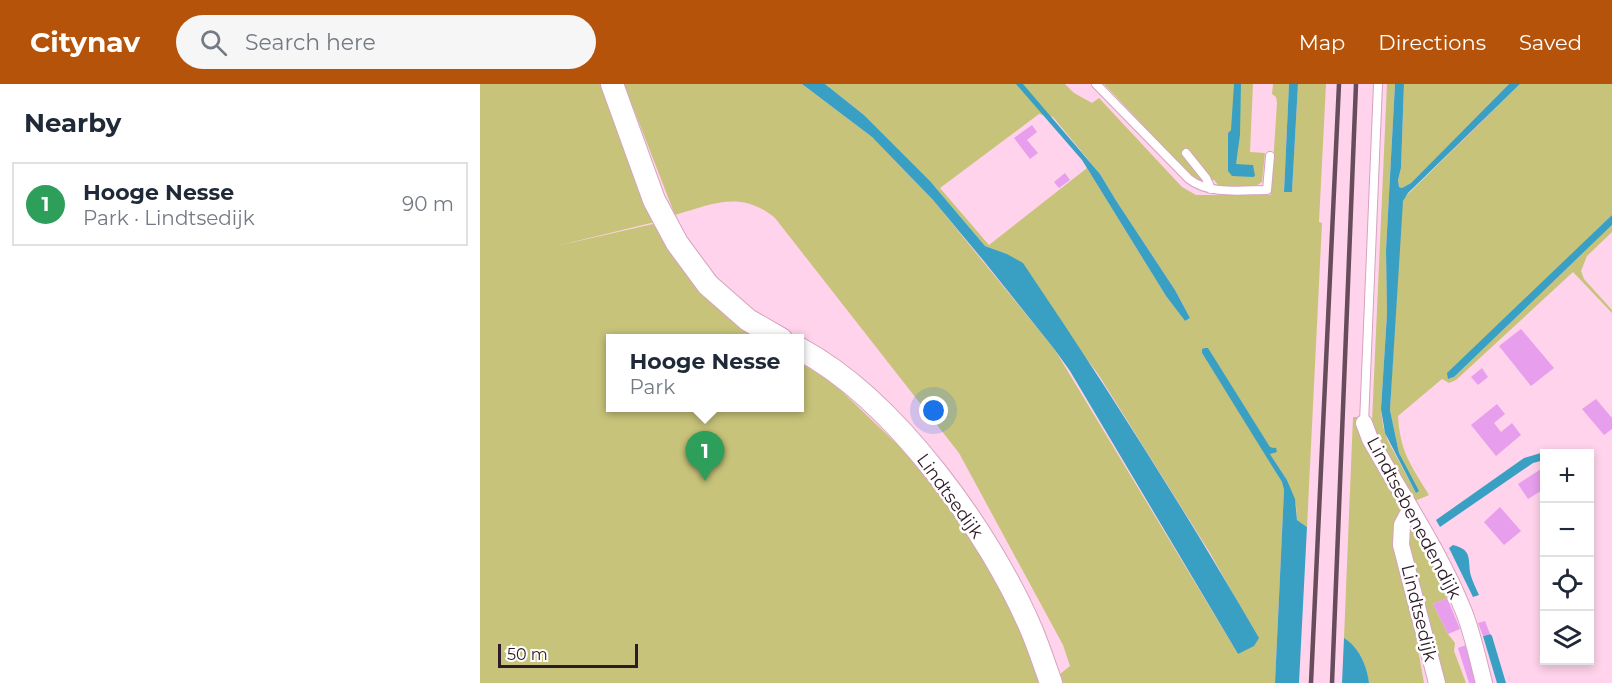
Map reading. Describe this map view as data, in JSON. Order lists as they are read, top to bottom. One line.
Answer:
{"streets":{"street":["Lindtsedijk","Lindtsebenedendijk"]},"crossings":[["Lindtsedijk","Lindtsebenedendijk"]],"scale_bar":"50 m","page":{"header":"Citynav","search":"Search here","nav":["Map","Directions","Saved"],"heading":"Nearby","list":[{"mark":"1","name":"Hooge Nesse","note":"Park · Lindtsedijk","value":"90 m"}],"popup":["Hooge Nesse","Park"],"pins":"1","map_buttons":["+","−"],"scale":"50 m"}}
